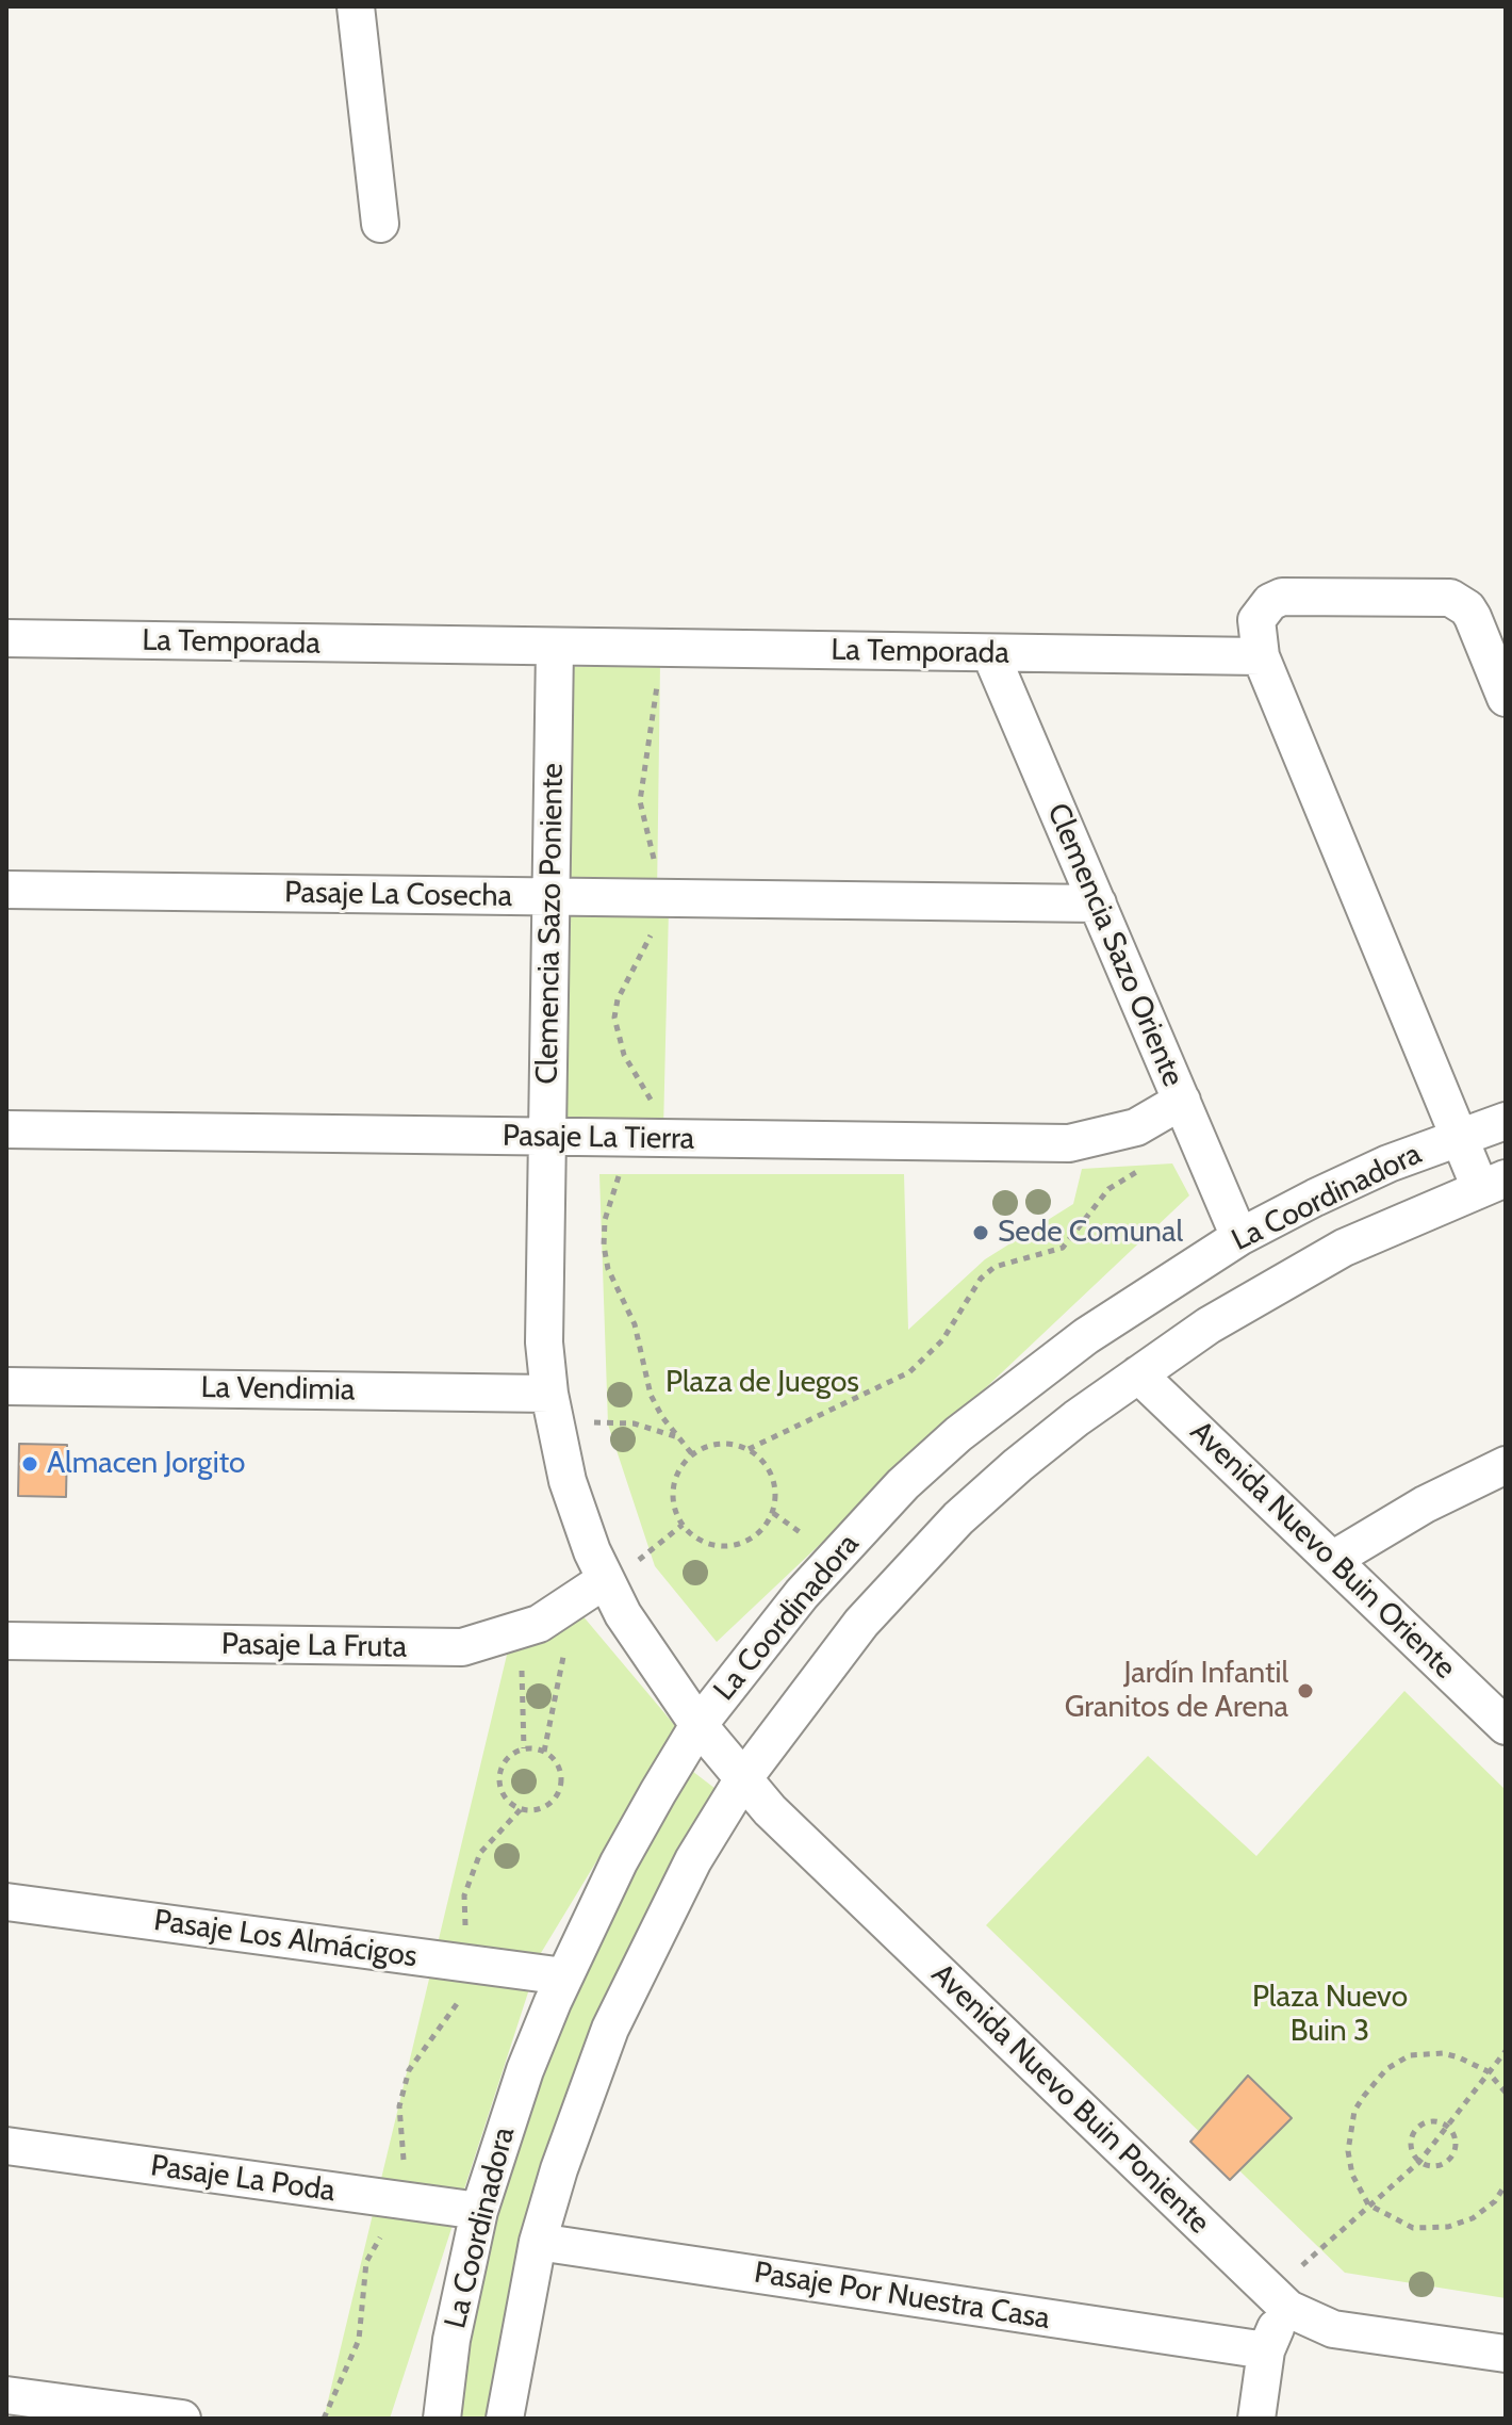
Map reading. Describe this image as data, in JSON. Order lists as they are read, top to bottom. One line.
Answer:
{"streets":{"street":["La Temporada","Pasaje La Cosecha","Clemencia Sazo Poniente","Clemencia Sazo Oriente","Pasaje La Tierra","La Coordinadora","La Vendimia","Avenida Nuevo Buin Oriente","Pasaje La Fruta","Pasaje Los Almácigos","Avenida Nuevo Buin Poniente","Pasaje La Poda","Pasaje Por Nuestra Casa"]},"crossings":[["La Temporada","Clemencia Sazo Poniente"],["La Temporada","Clemencia Sazo Oriente"],["Pasaje La Cosecha","Clemencia Sazo Poniente"],["Pasaje La Cosecha","Clemencia Sazo Oriente"],["Clemencia Sazo Poniente","Pasaje La Tierra"],["Clemencia Sazo Poniente","La Coordinadora"],["Clemencia Sazo Poniente","La Vendimia"],["Clemencia Sazo Poniente","Pasaje La Fruta"],["Clemencia Sazo Poniente","Avenida Nuevo Buin Poniente"],["Clemencia Sazo Oriente","Pasaje La Tierra"],["Clemencia Sazo Oriente","La Coordinadora"],["La Coordinadora","Avenida Nuevo Buin Oriente"],["La Coordinadora","Pasaje Los Almácigos"],["La Coordinadora","Avenida Nuevo Buin Poniente"],["La Coordinadora","Pasaje La Poda"],["La Coordinadora","Pasaje Por Nuestra Casa"]],"parks":["Plaza de Juegos","Plaza Nuevo Buin 3"],"places":["Sede Comunal","Almacen Jorgito","Jardín Infantil Granitos de Arena"]}
